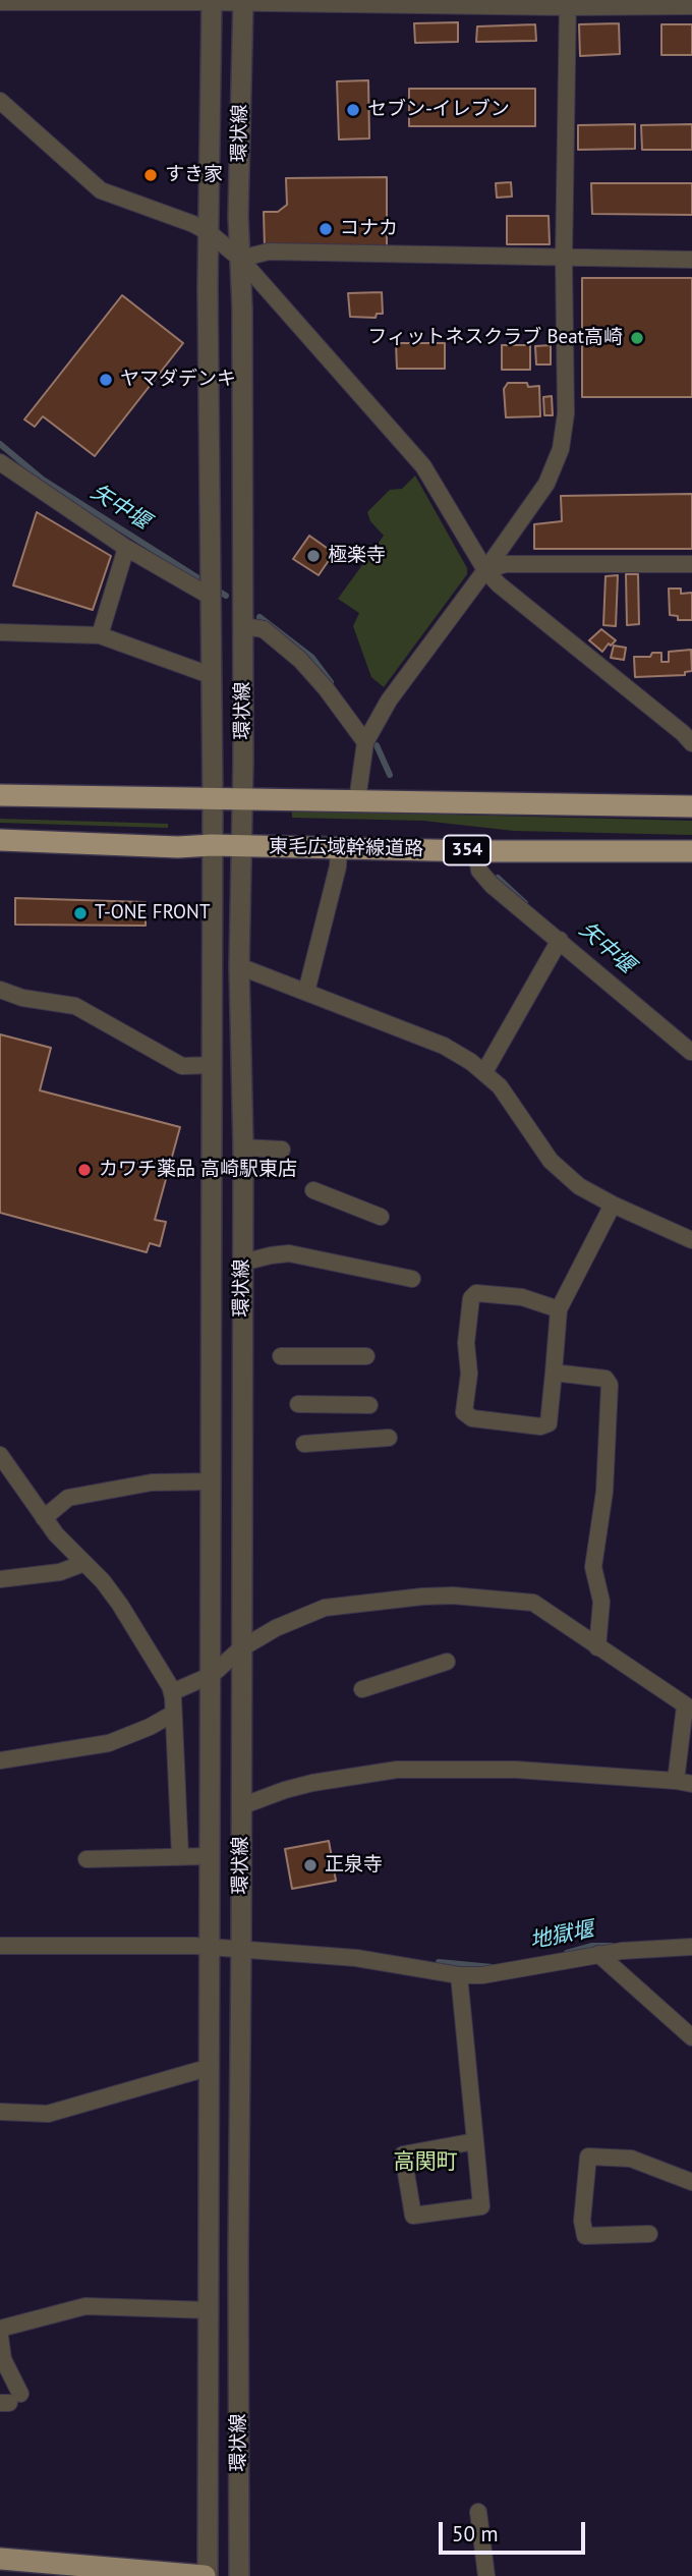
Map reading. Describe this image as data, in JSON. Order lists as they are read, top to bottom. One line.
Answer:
{"streets":{"highway":["東毛広域幹線道路","354"],"street":["環状線"]},"crossings":[["環状線","東毛広域幹線道路"]],"districts":["高関町"],"water":["矢中堰","地獄堰"],"places":["セブン-イレブン","すき家","コナカ","フィットネスクラブ Beat高崎","ヤマダデンキ","極楽寺","T-ONE FRONT","カワチ薬品 高崎駅東店","正泉寺"],"scale_bar":"50 m"}
